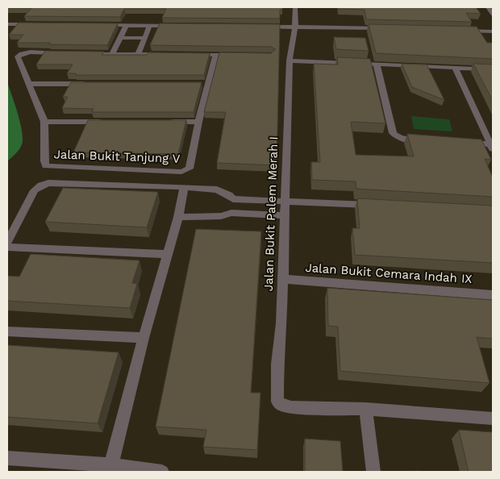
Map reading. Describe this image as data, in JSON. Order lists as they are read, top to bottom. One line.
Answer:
{"streets":{"street":["Jalan Bukit Tanjung V","Jalan Bukit Palem Merah I","Jalan Bukit Cemara Indah IX"]},"crossings":[["Jalan Bukit Palem Merah I","Jalan Bukit Cemara Indah IX"]]}
